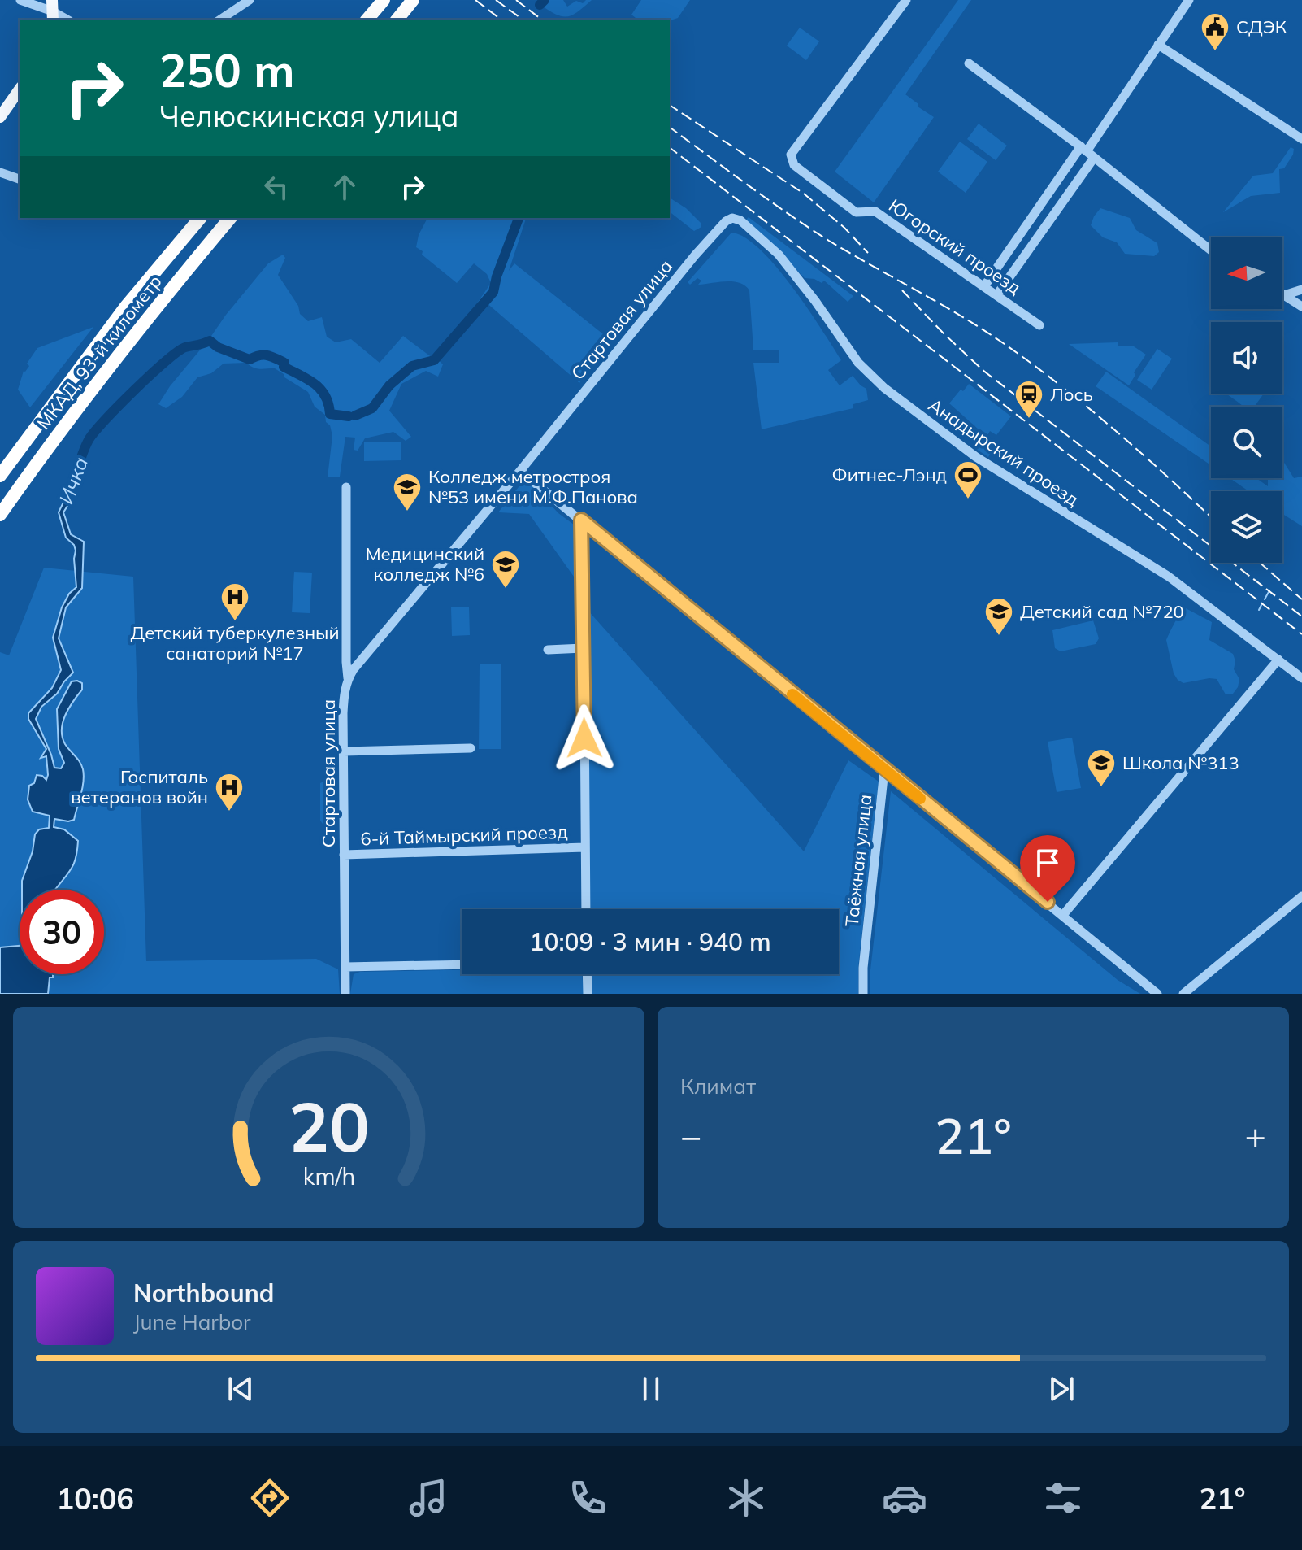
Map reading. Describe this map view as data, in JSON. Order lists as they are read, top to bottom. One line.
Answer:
{"streets":{"highway":["МКАД, 93-й километр"],"street":["Югорский проезд","Стартовая улица","Анадырский проезд","6-й Таймырский проезд","Таёжная улица"]},"crossings":[["Стартовая улица","Анадырский проезд"],["Стартовая улица","6-й Таймырский проезд"]],"water":["Ичка"],"places":{"public building":["СДЭК"],"station":["Лось"],"sports":["Фитнес-Лэнд"],"school or university":["Колледж метростроя №53 имени М.Ф.Панова","Медицинский колледж №6","Детский сад №720","Школа №313"],"hospital":["Детский туберкулезный санаторий №17","Госпиталь ветеранов войн"]},"north":"left","page":{"turn":["250 m","Челюскинская улица"],"limit":"30","trip":"10:09 · 3 мин · 940 m","tile":"Климат","heat":["−","21°","+"],"song":["Northbound","June Harbor"],"tabs":["10:06","21°"],"gauge":["20","km/h"]}}
